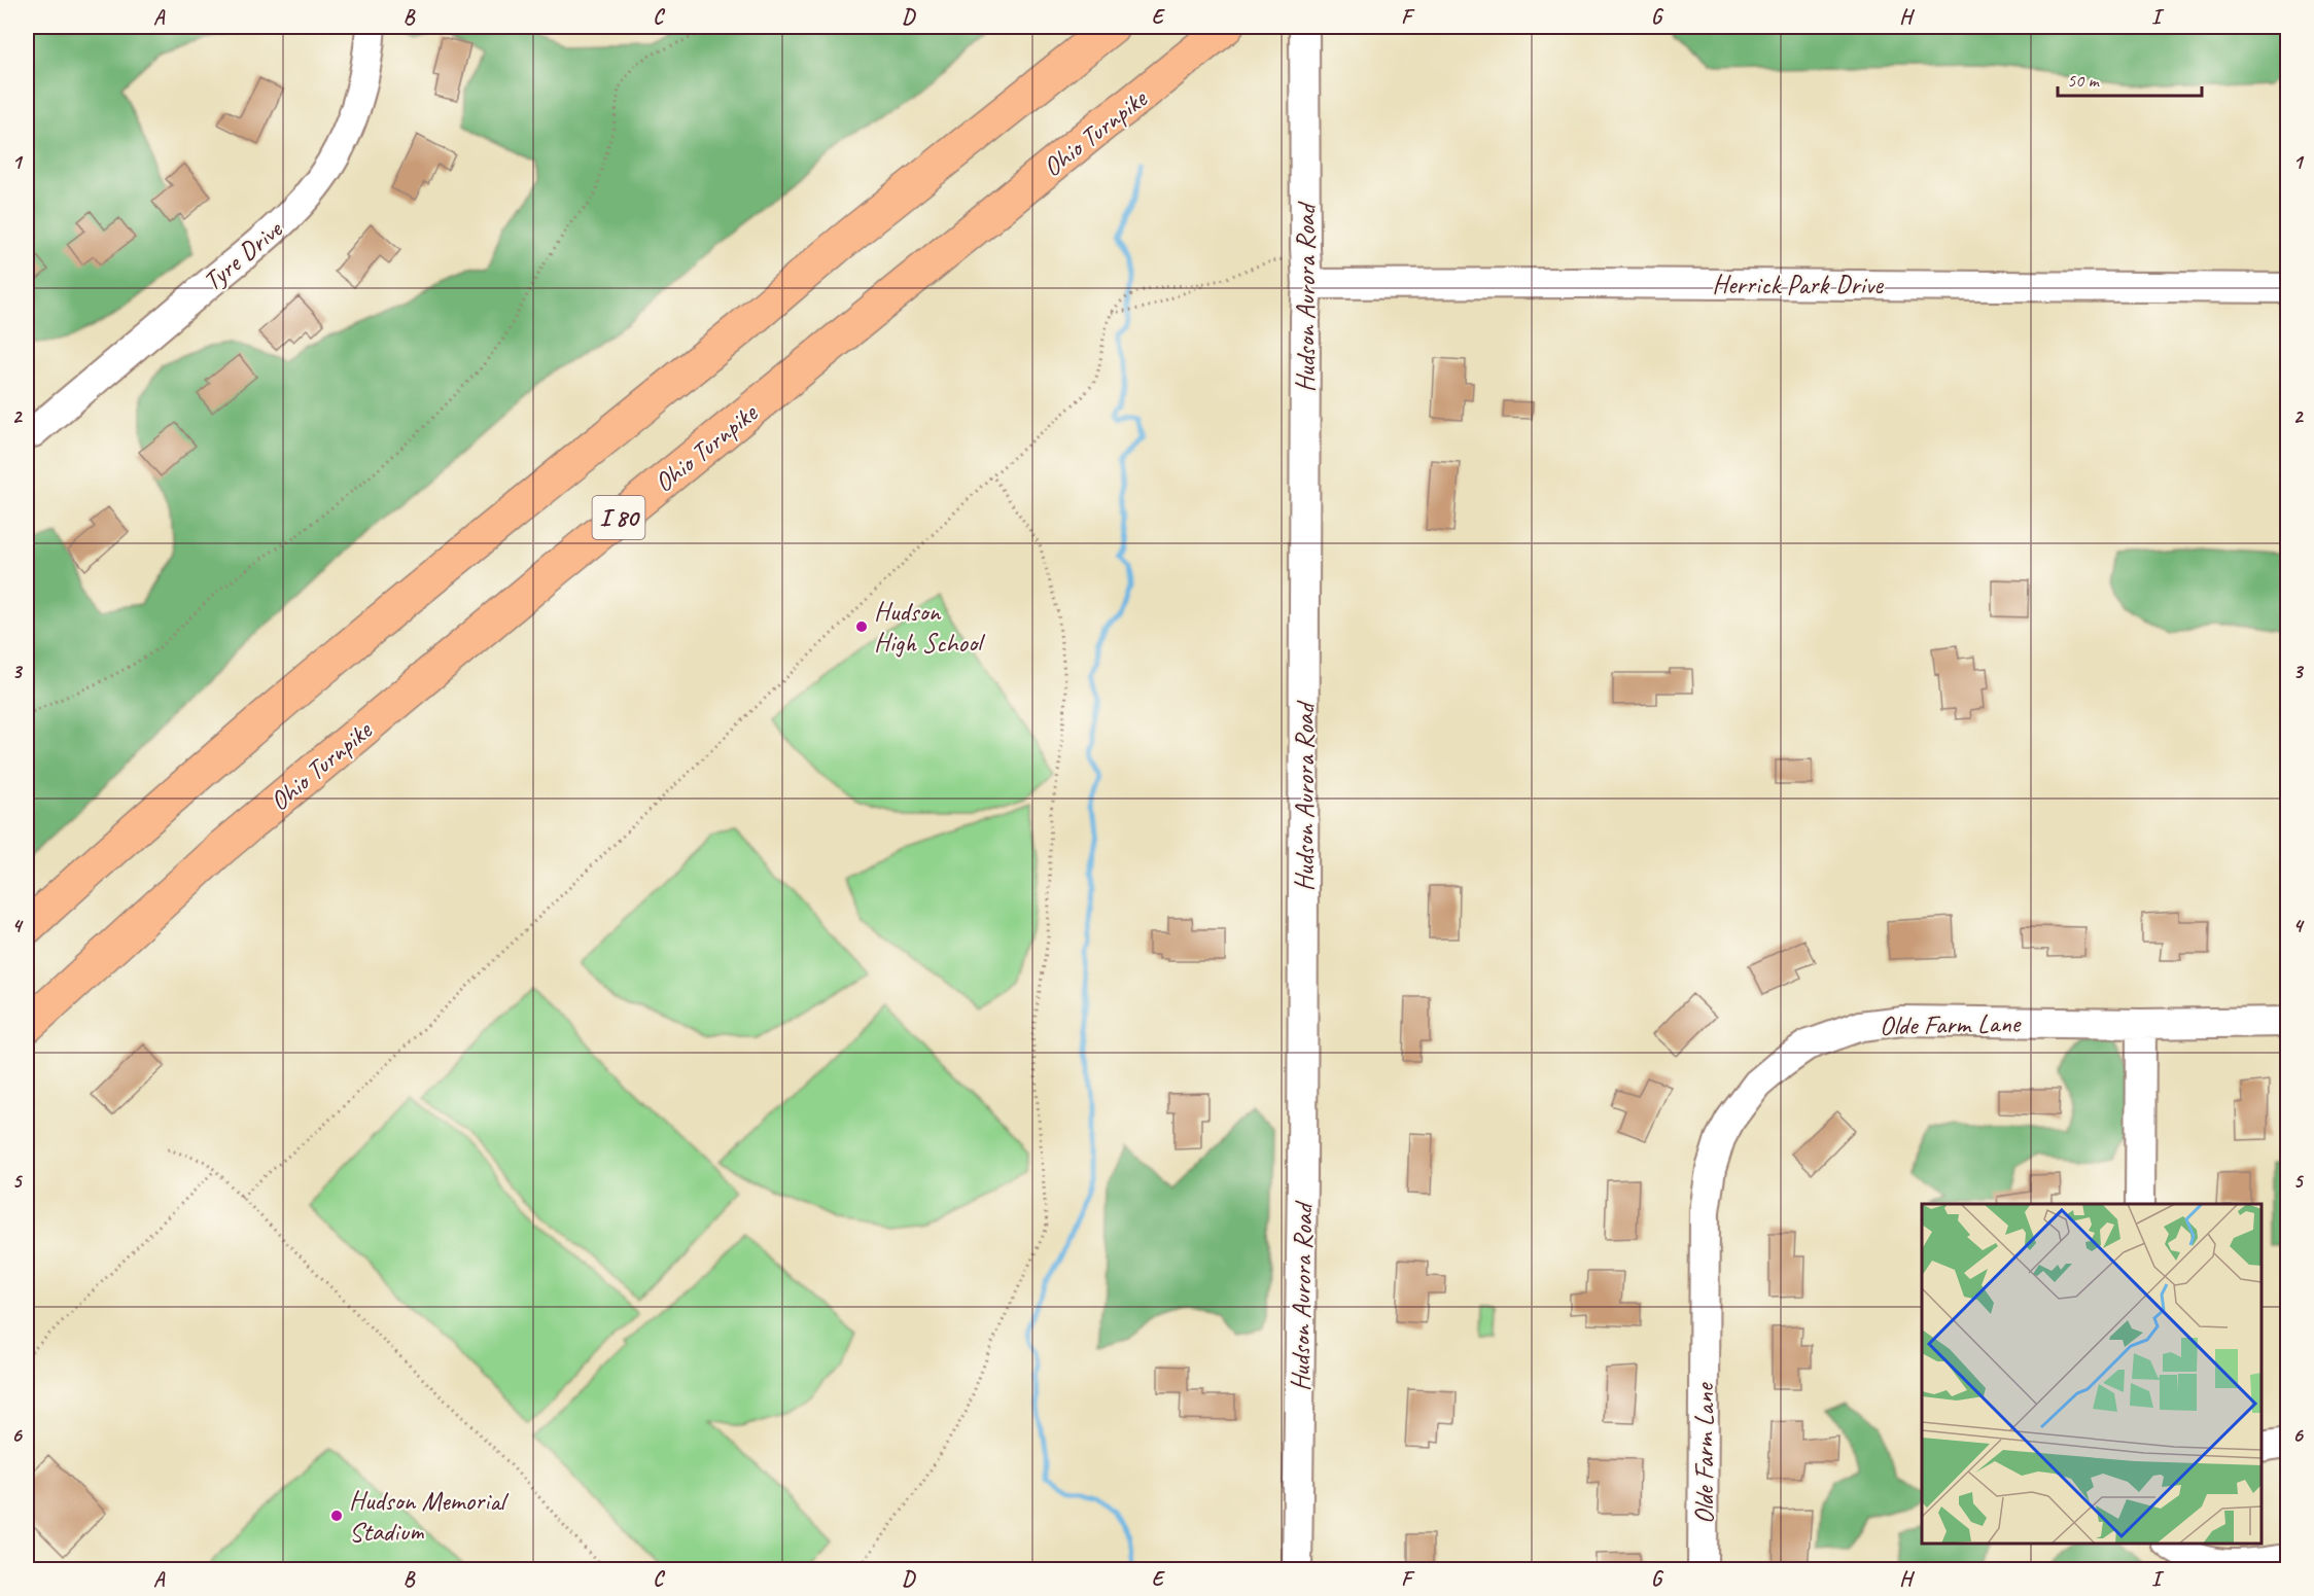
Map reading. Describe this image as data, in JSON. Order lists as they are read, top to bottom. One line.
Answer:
{"streets":{"highway":["Ohio Turnpike","I 80"],"street":["Tyre Drive","Herrick Park Drive","Hudson Aurora Road","Olde Farm Lane"]},"crossings":[["Herrick Park Drive","Hudson Aurora Road"]],"places":["Hudson High School","Hudson Memorial Stadium"],"scale_bar":"50 m","grid":{"columns":["A","B","C","D","E","F","G","H","I"],"rows":["1","2","3","4","5","6"]}}
